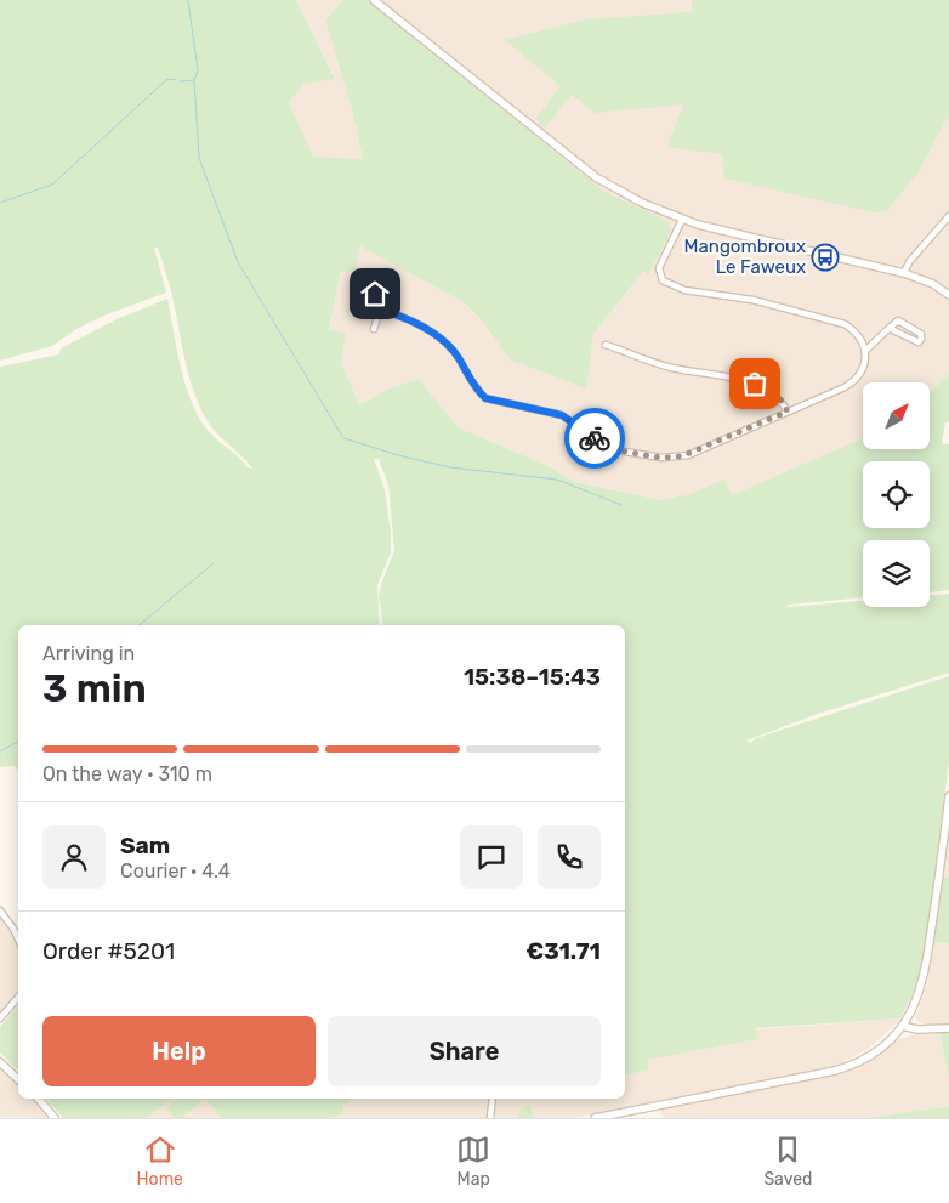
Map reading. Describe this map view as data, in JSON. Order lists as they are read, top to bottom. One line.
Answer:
{"places":{"bus stop":["Mangombroux Le Faweux"]},"north":"top right","page":{"heading":["3 min","Arriving in","15:38–15:43"],"panel":["Sam","Courier · 4.4","Order #5201","€31.71"],"bar":"On the way · 310 m","buttons":["Help","Share"],"tabs":["Home","Map","Saved"]}}
